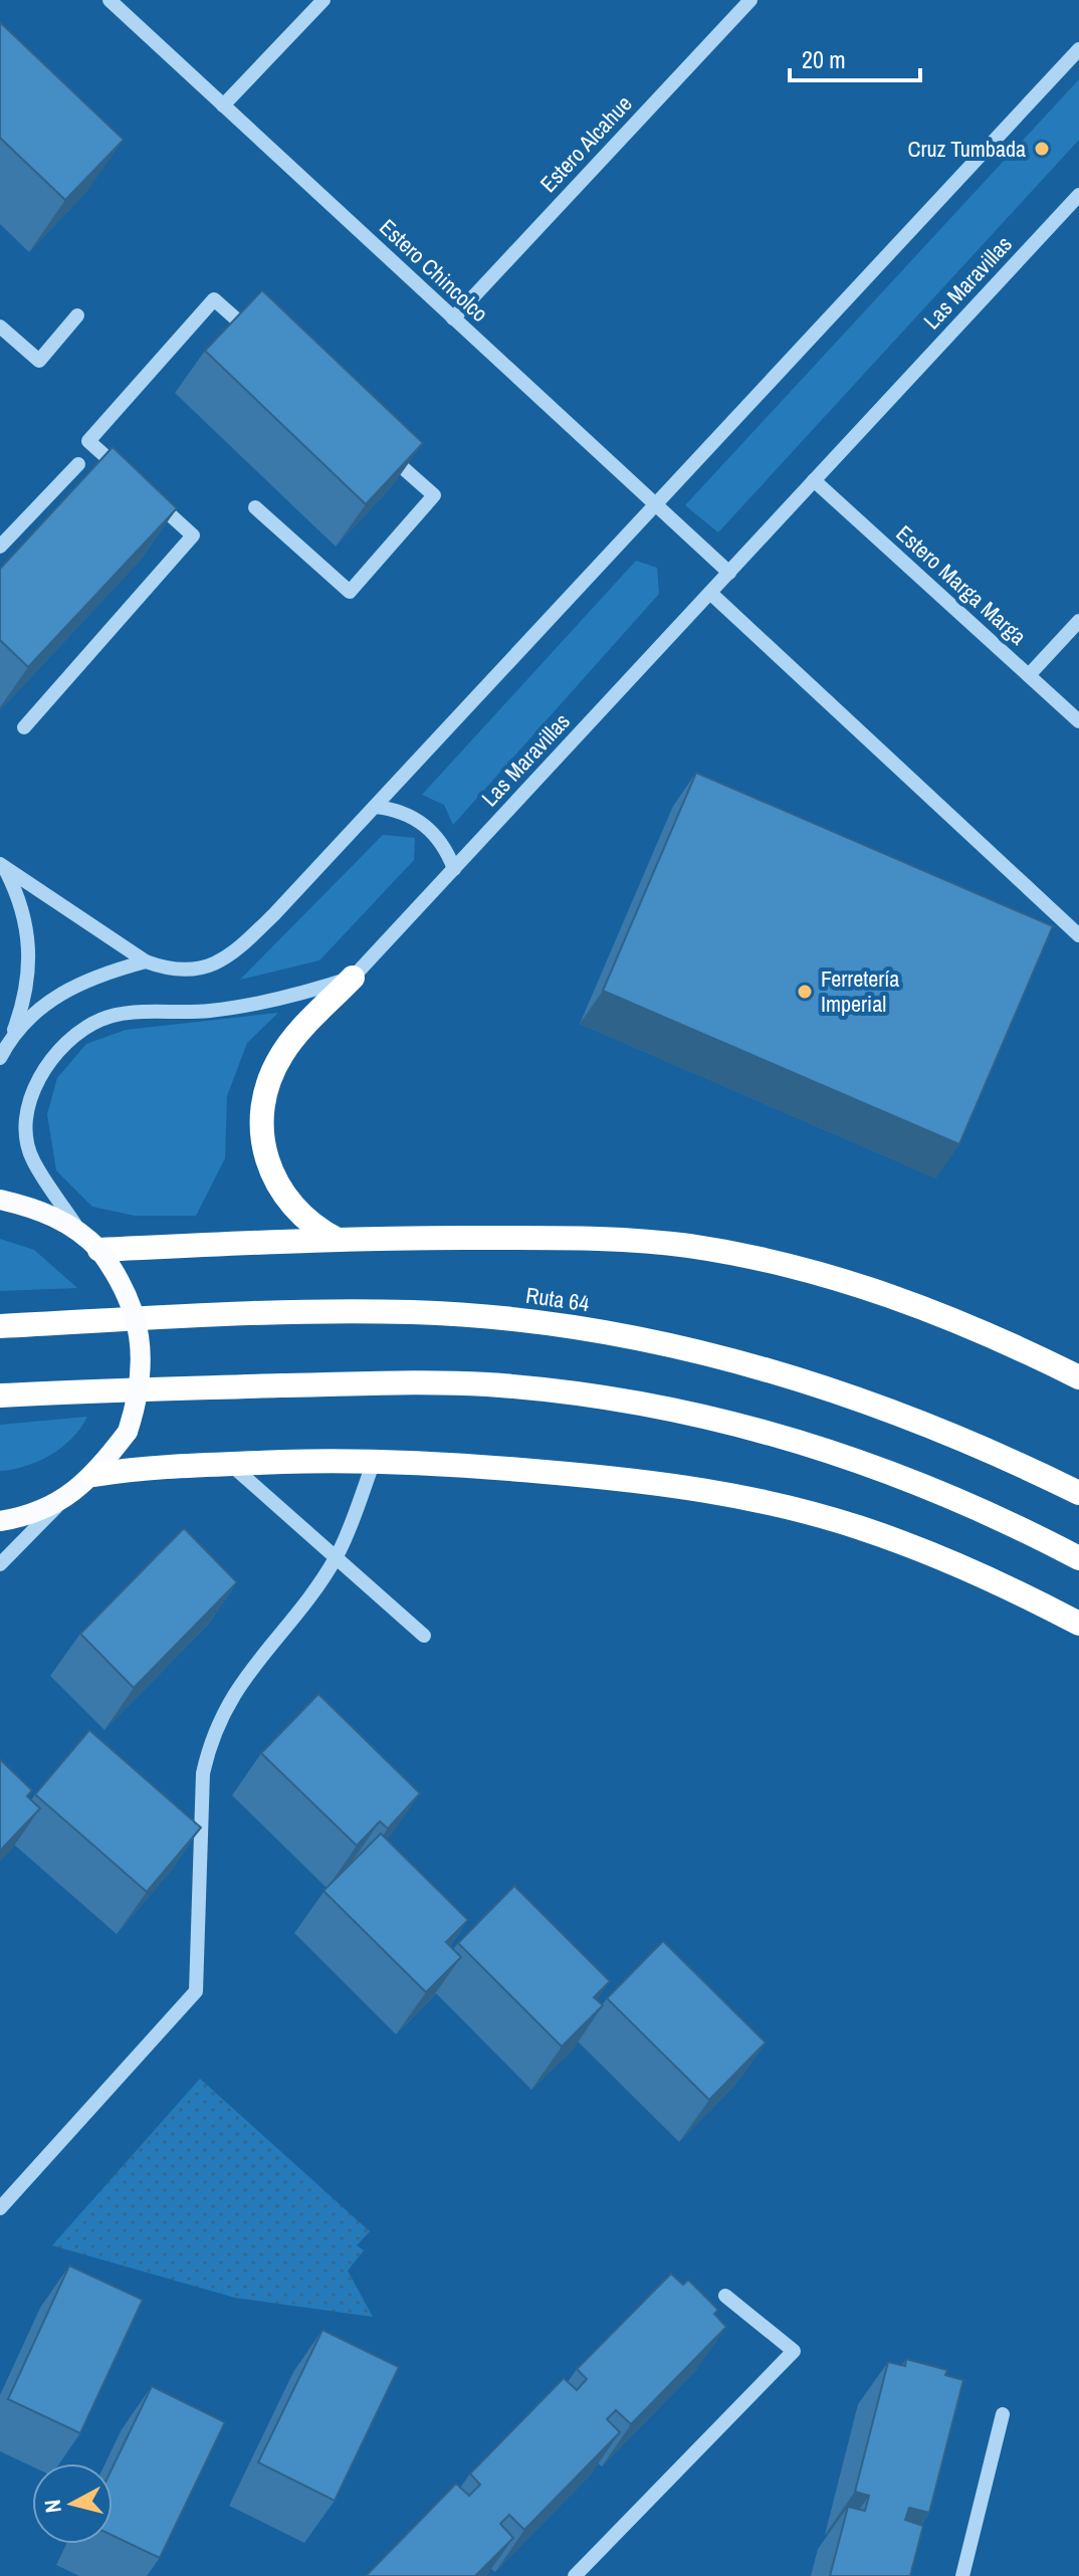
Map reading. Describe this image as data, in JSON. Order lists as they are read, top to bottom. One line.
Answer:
{"streets":{"highway":["Ruta 64"],"street":["Estero Alcahue","Estero Chincolco","Las Maravillas","Estero Marga Marga"]},"crossings":[["Estero Alcahue","Estero Chincolco"],["Estero Chincolco","Las Maravillas"],["Las Maravillas","Estero Marga Marga"]],"places":["Cruz Tumbada","Ferretería Imperial"],"scale_bar":"20 m","north":"left"}
